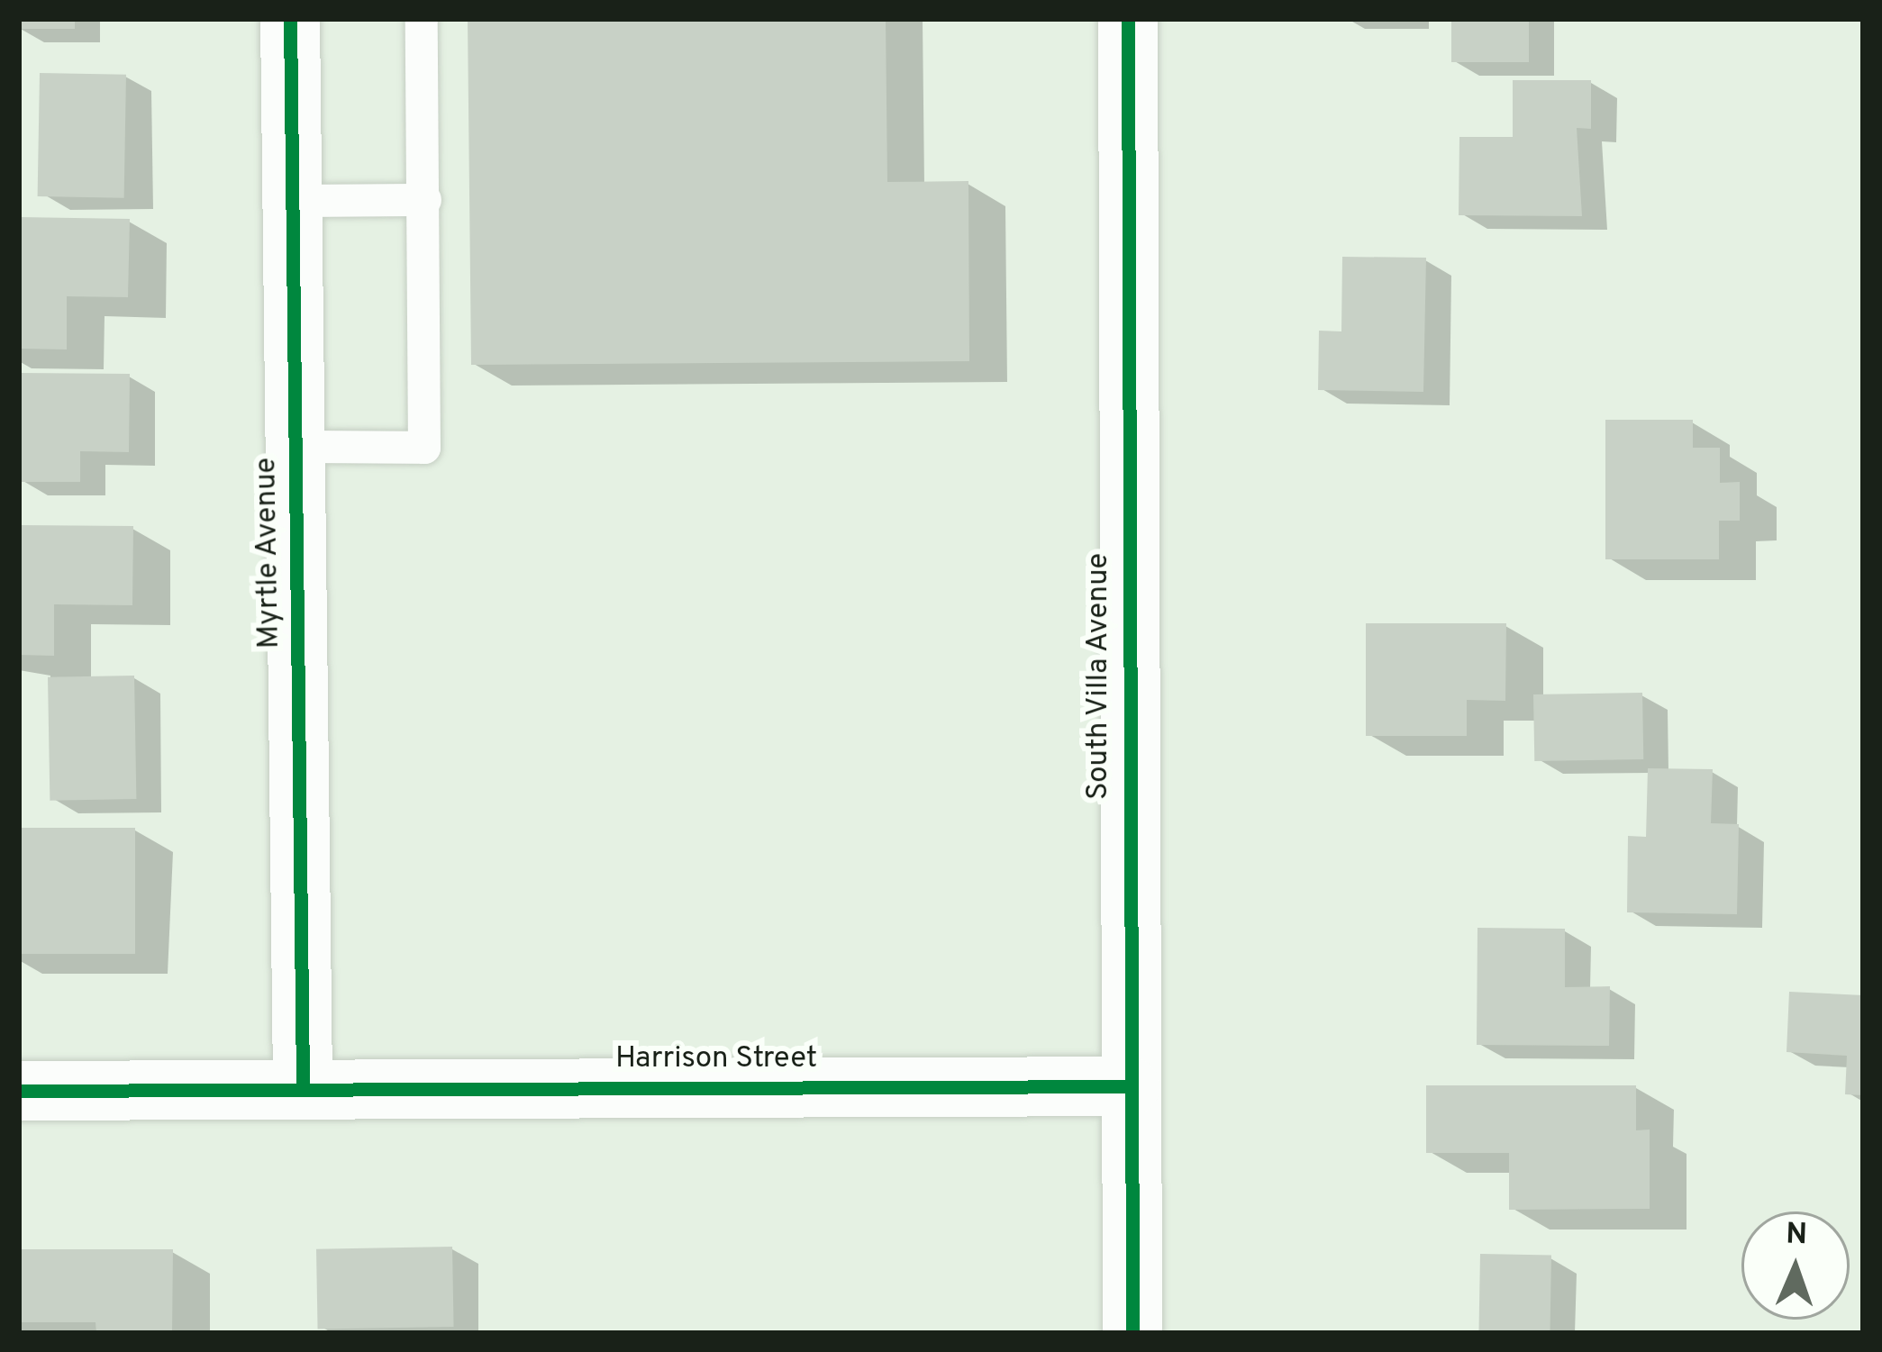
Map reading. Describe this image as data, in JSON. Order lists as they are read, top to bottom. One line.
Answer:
{"streets":{"street":["Myrtle Avenue","South Villa Avenue","Harrison Street"]},"crossings":[["Myrtle Avenue","Harrison Street"],["South Villa Avenue","Harrison Street"]],"north":"top"}
